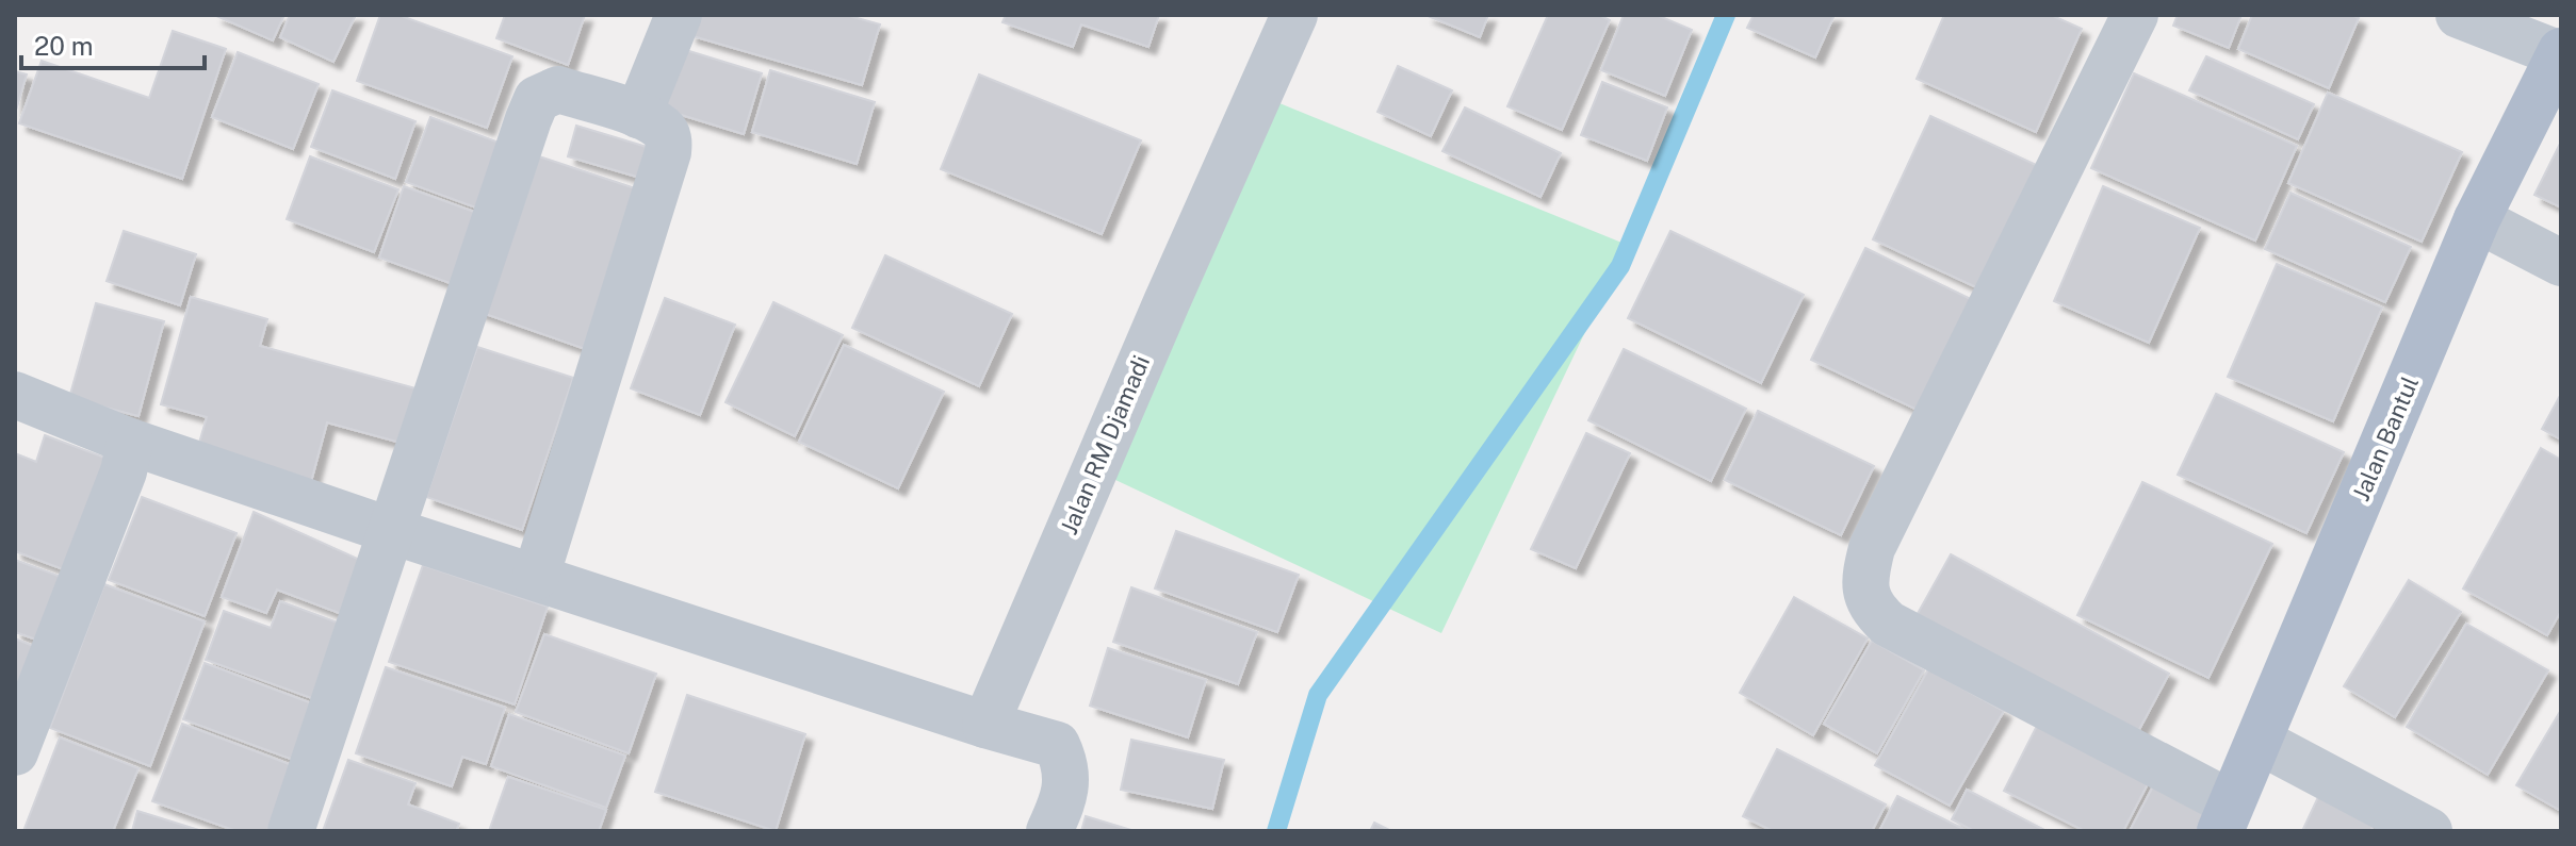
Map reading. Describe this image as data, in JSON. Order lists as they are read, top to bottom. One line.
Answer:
{"streets":{"main road":["Jalan Bantul"],"street":["Jalan RM Djamadi"]},"scale_bar":"20 m"}
